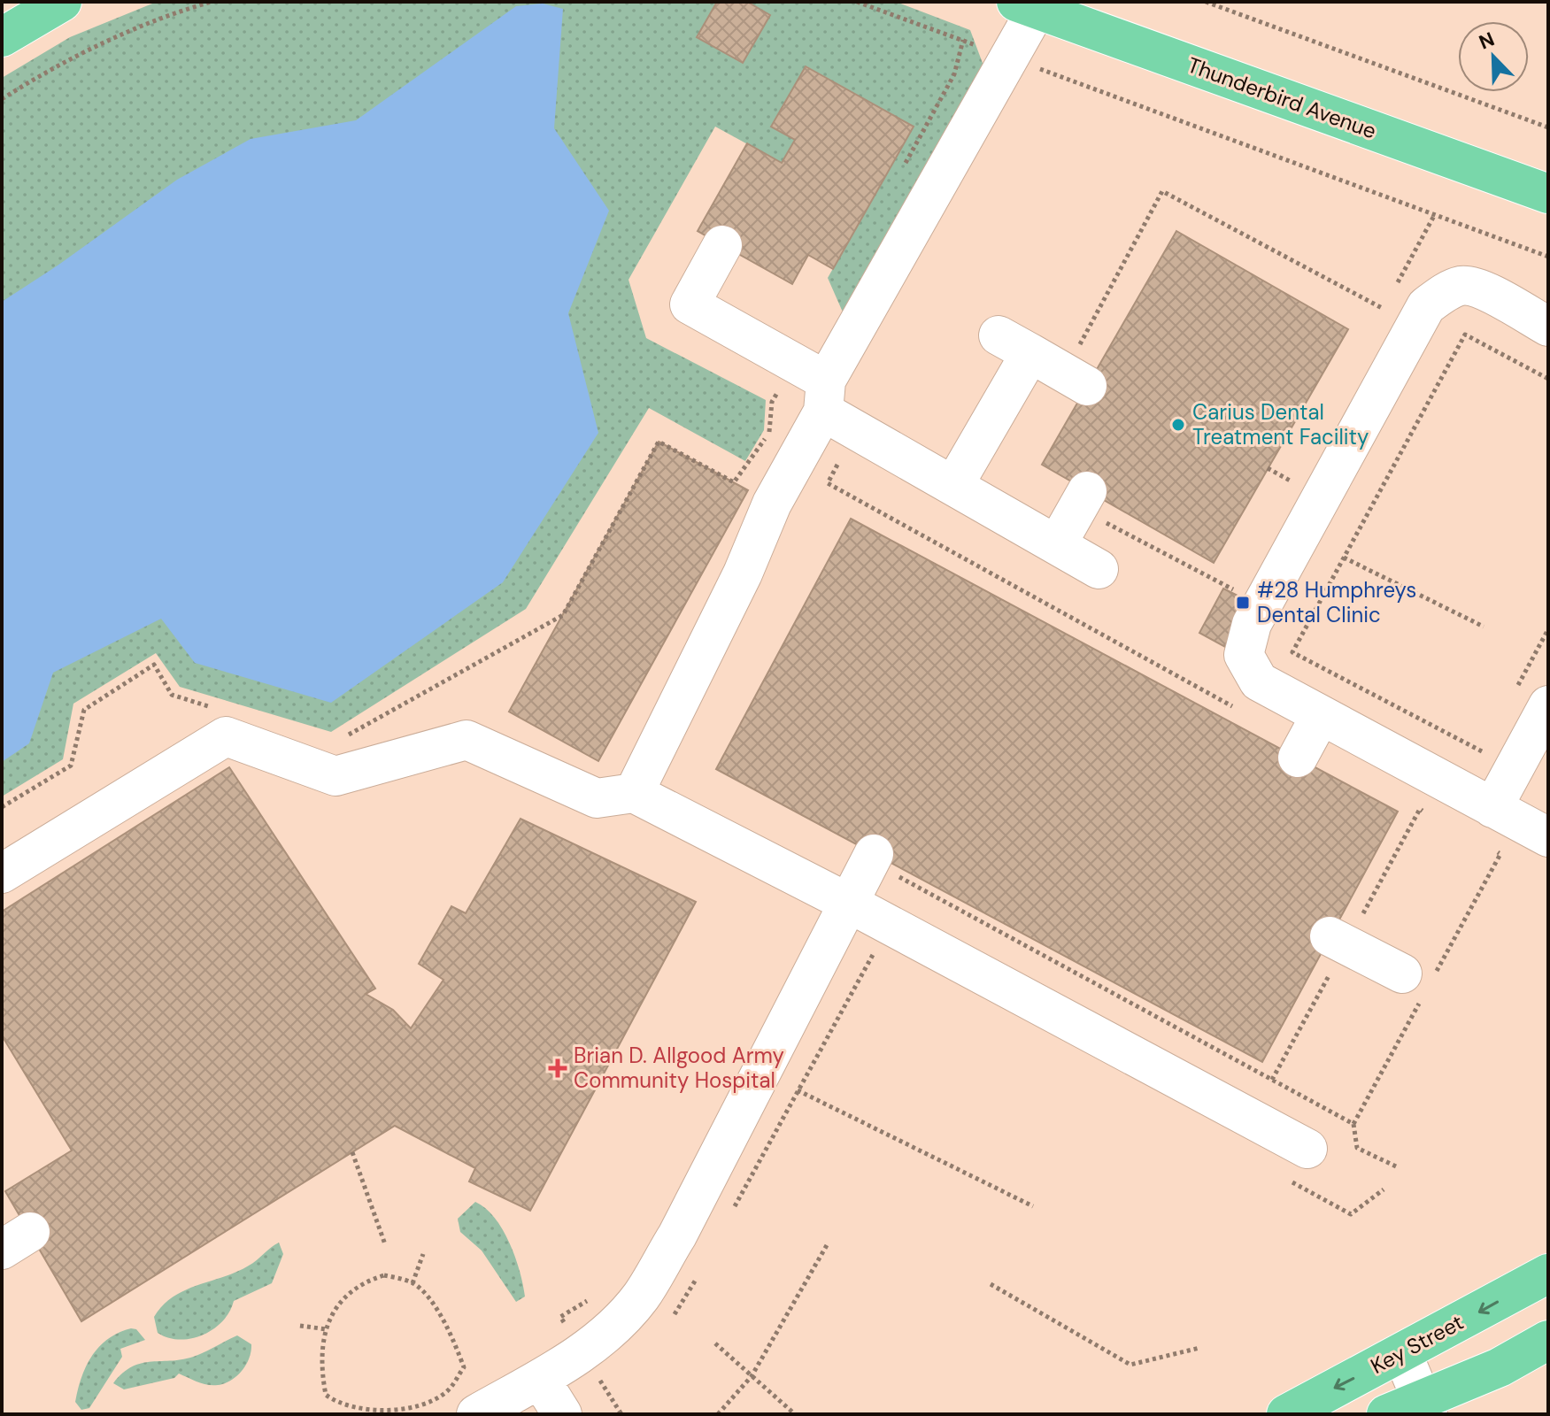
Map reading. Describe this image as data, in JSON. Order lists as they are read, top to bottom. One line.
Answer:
{"streets":{"main road":["Thunderbird Avenue","Key Street"]},"places":{"other":["Carius Dental Treatment Facility"],"transit":["#28 Humphreys Dental Clinic"],"health":["Brian D. Allgood Army Community Hospital"]},"north":"top left"}
